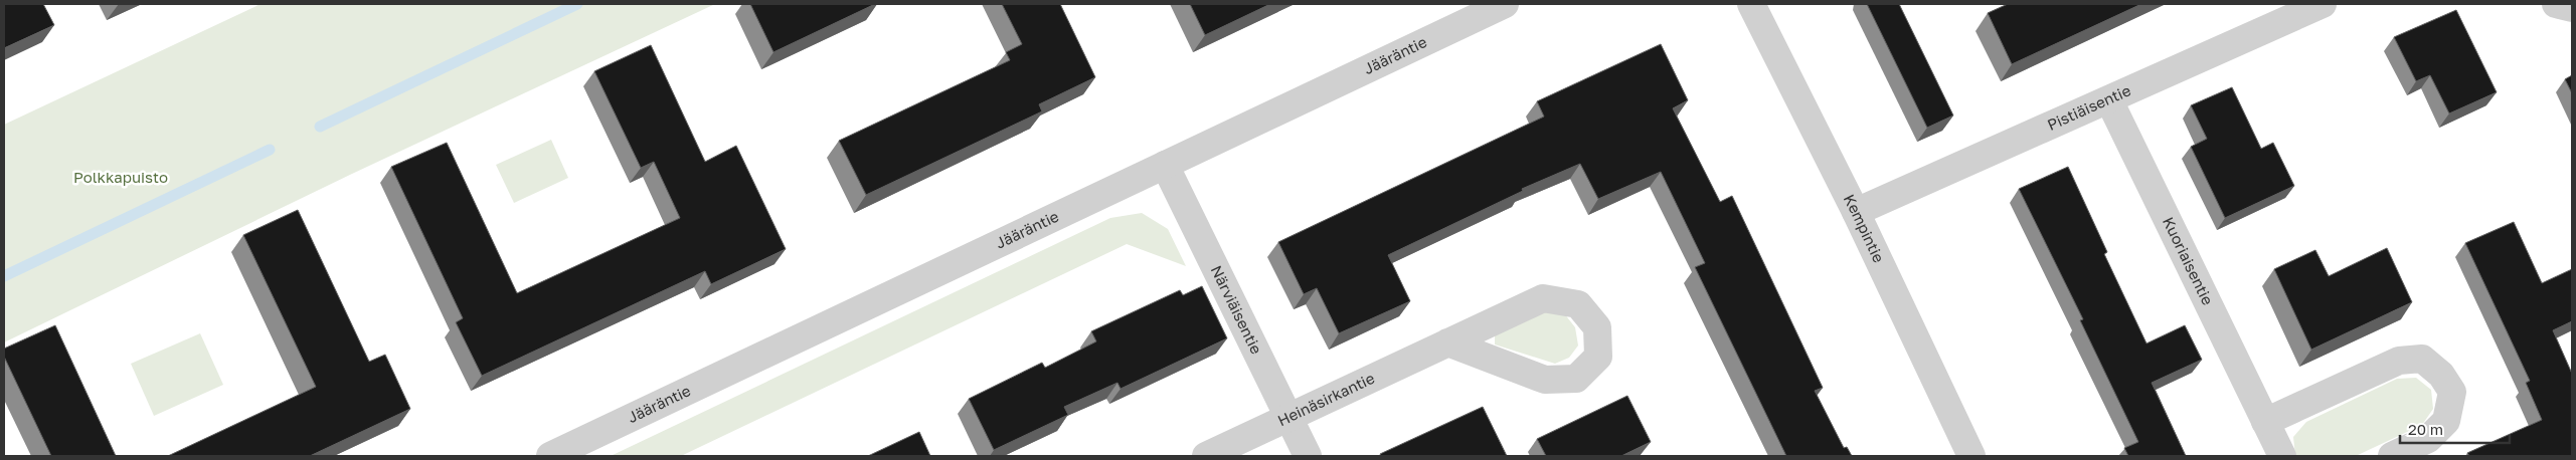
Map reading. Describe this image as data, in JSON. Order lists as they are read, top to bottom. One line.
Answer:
{"streets":{"street":["Jääräntie","Pistiäisentie","Kempintie","Kuoriaisentie","Närviäisentie","Heinäsirkantie"]},"crossings":[["Jääräntie","Närviäisentie"],["Pistiäisentie","Kempintie"],["Pistiäisentie","Kuoriaisentie"],["Närviäisentie","Heinäsirkantie"]],"parks":["Polkkapuisto"],"scale_bar":"20 m"}
